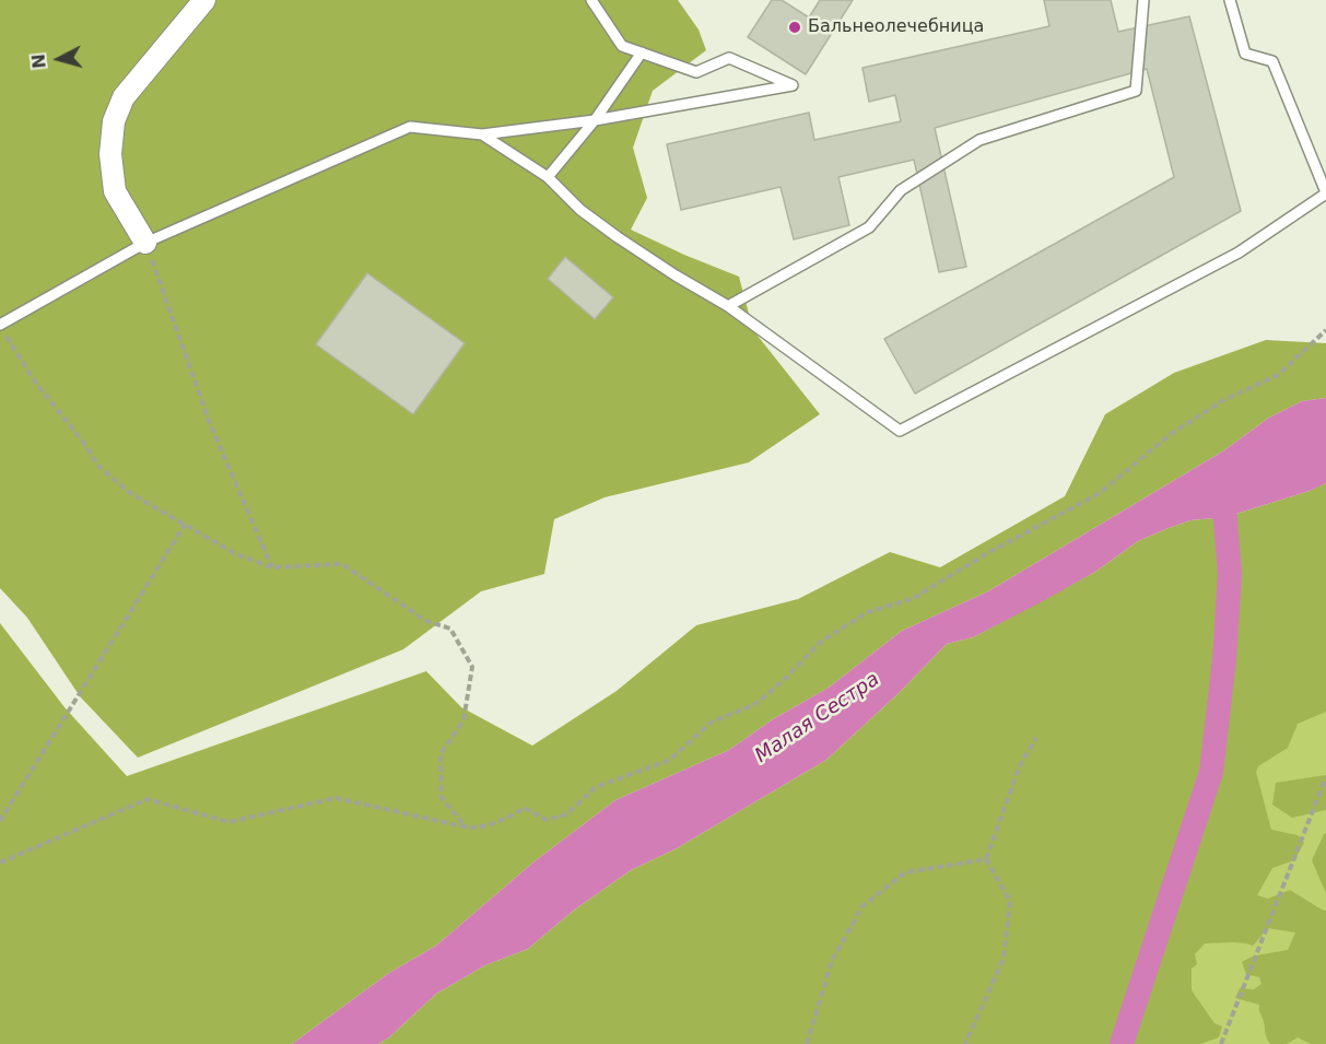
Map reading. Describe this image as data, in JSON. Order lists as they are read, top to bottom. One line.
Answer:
{"water":["Малая Сестра"],"places":["Бальнеолечебница"],"north":"left"}
